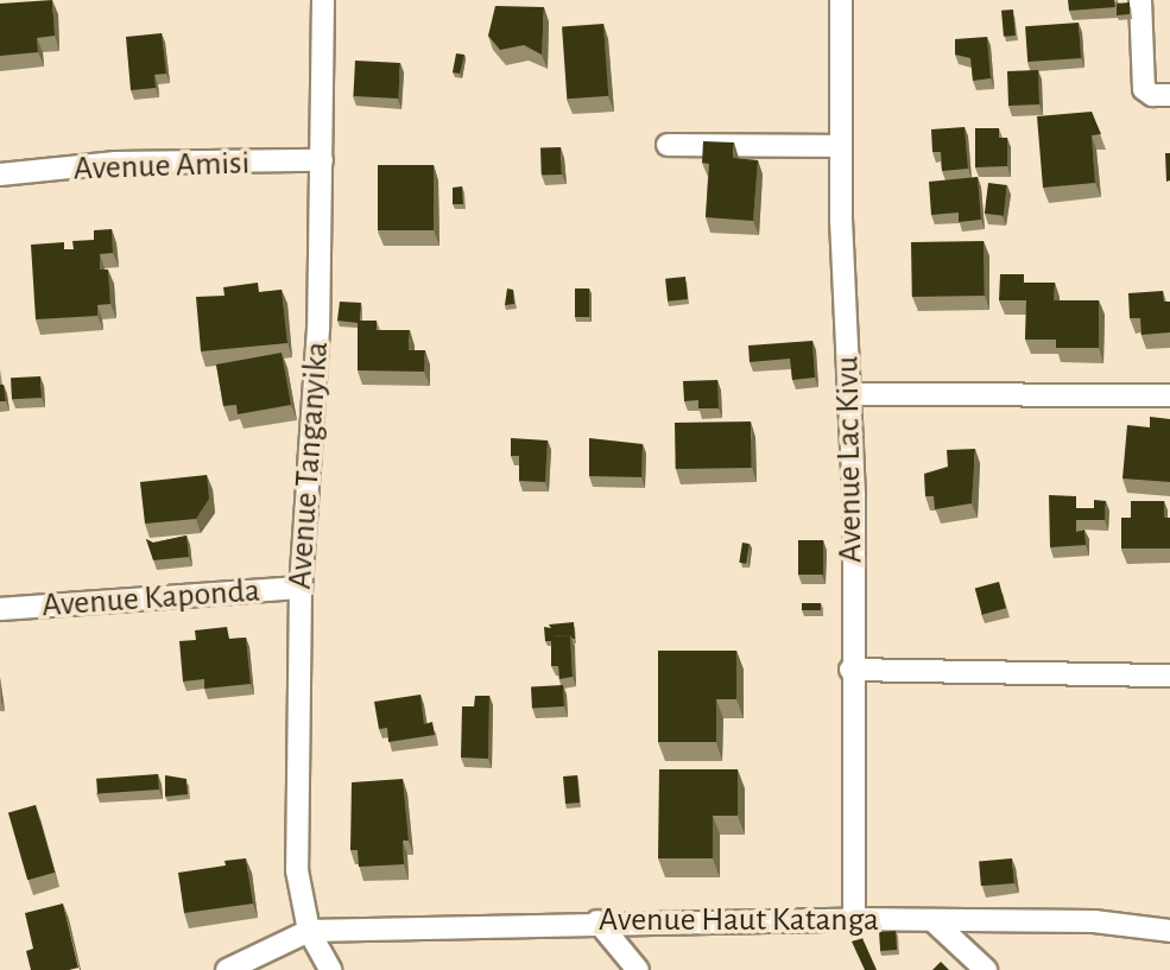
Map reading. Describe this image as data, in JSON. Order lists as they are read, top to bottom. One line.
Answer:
{"streets":{"street":["Avenue Amisi","Avenue Lac Kivu","Avenue Tanganyika","Avenue Kaponda","Avenue Haut Katanga"]},"crossings":[["Avenue Amisi","Avenue Tanganyika"],["Avenue Lac Kivu","Avenue Haut Katanga"],["Avenue Tanganyika","Avenue Kaponda"],["Avenue Tanganyika","Avenue Haut Katanga"]]}
